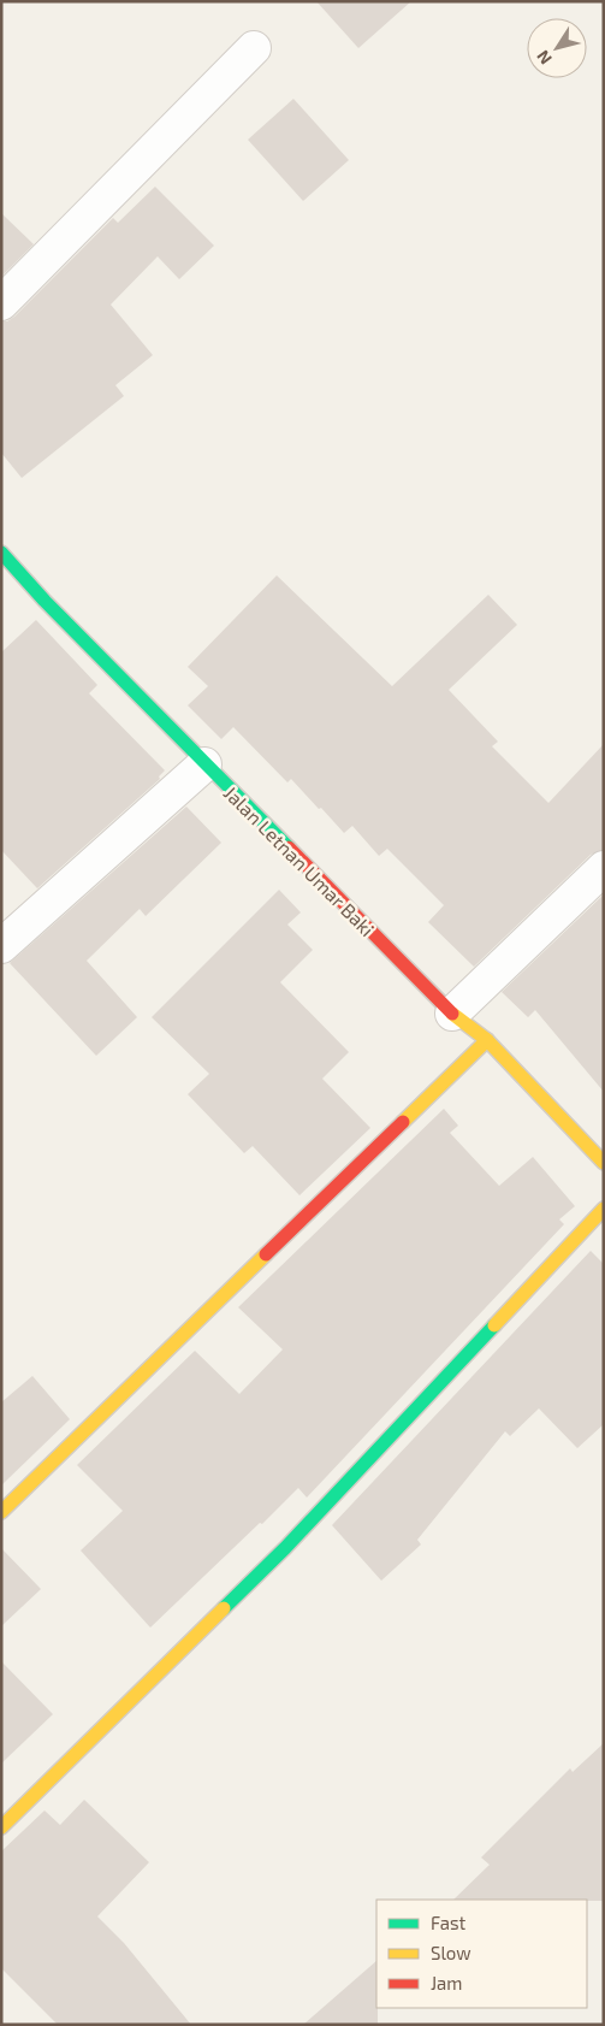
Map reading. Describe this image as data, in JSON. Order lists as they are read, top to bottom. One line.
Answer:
{"streets":{"street":["Jalan Letnan Umar Baki"]},"legend":["Fast","Slow","Jam"],"north":"bottom left"}
